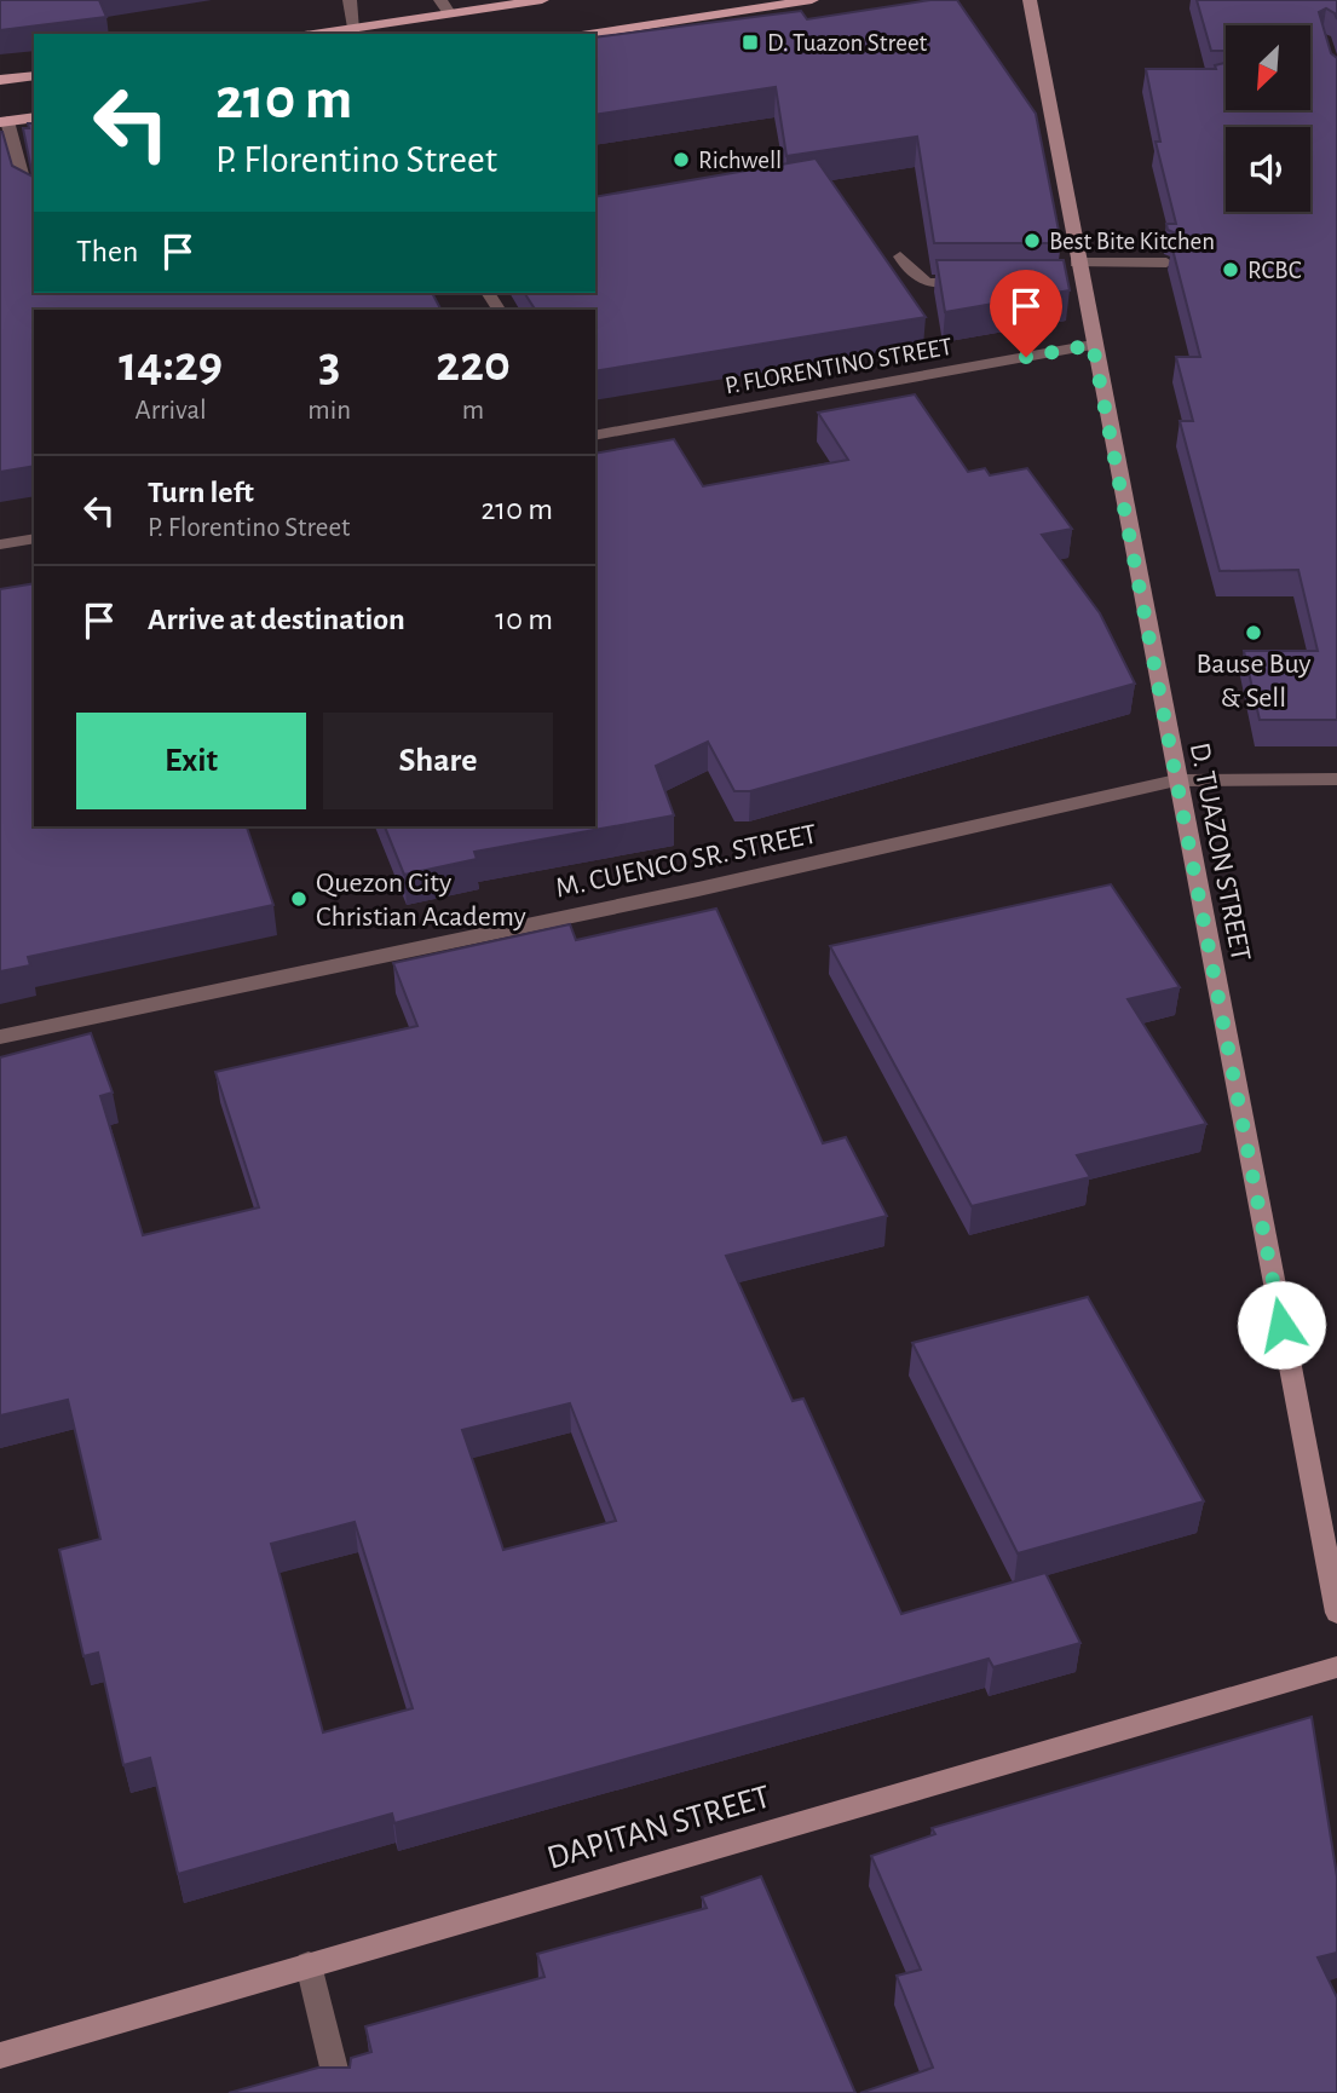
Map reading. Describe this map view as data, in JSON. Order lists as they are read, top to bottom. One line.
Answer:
{"streets":{"street":["P. FLORENTINO STREET","D. TUAZON STREET","M. CUENCO SR. STREET","DAPITAN STREET"]},"crossings":[["P. FLORENTINO STREET","D. TUAZON STREET"],["D. TUAZON STREET","M. CUENCO SR. STREET"]],"places":{"transit":["D. Tuazon Street"],"other":["Richwell","Best Bite Kitchen","RCBC","Bause Buy & Sell","Quezon City Christian Academy"]},"north":"bottom left","page":{"turn":["210 m","P. Florentino Street"],"then":"Then","eta":["14:29","Arrival","3","min","220","m"],"list":[{"name":"Turn left","note":"P. Florentino Street","value":"210 m"},{"name":"Arrive at destination","value":"10 m"}],"buttons":["Exit","Share"]}}
